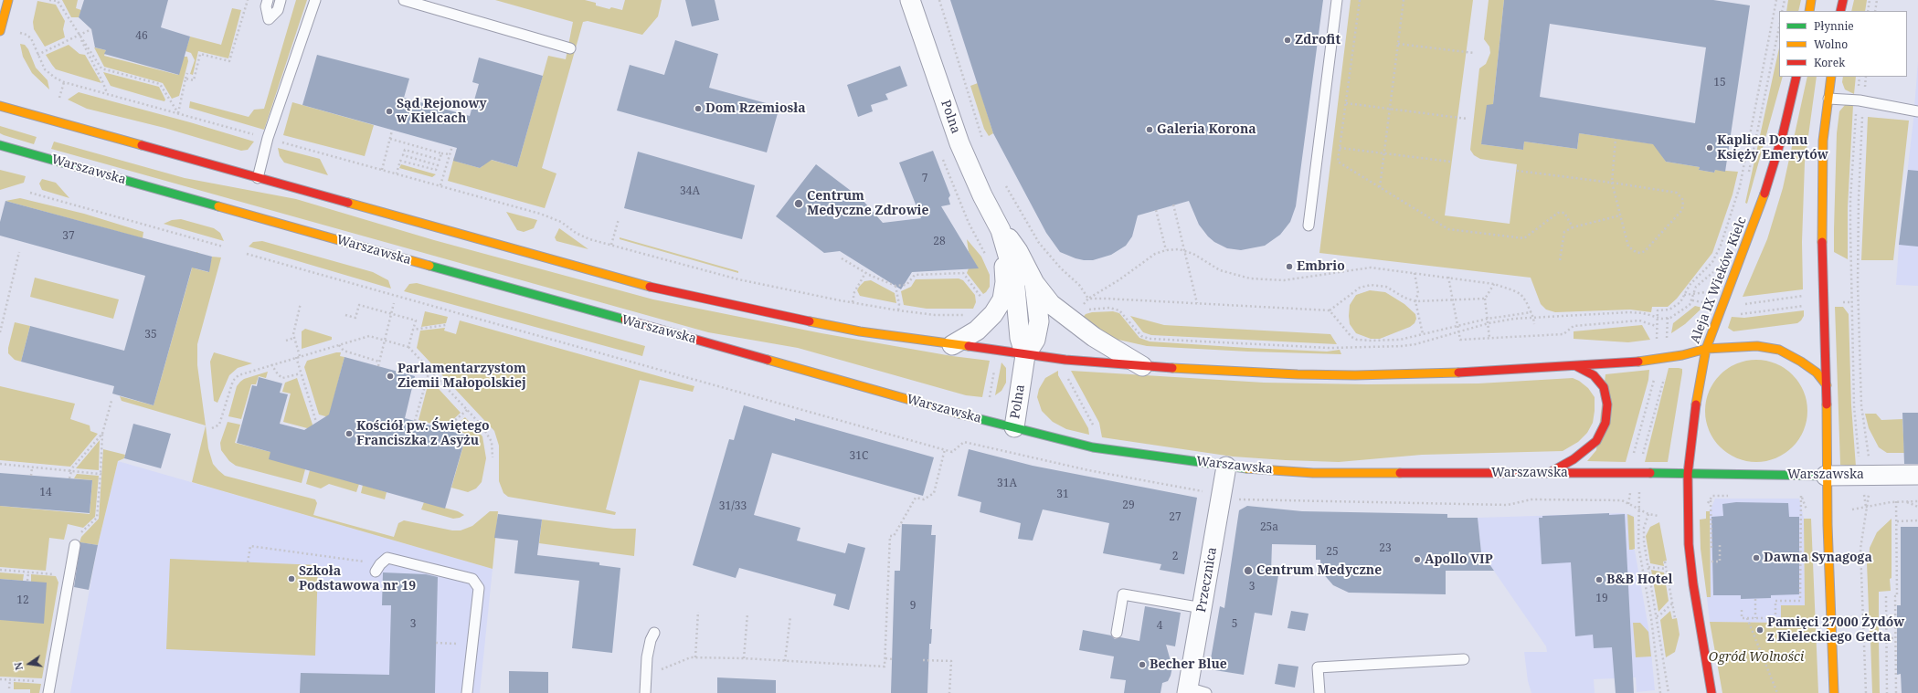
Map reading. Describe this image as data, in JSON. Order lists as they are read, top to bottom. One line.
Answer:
{"streets":{"main road":["Warszawska","Aleja IX Wieków Kielc"],"street":["Polna","Przecznica"]},"crossings":[["Polna","Warszawska"],["Warszawska","Aleja IX Wieków Kielc"],["Warszawska","Przecznica"]],"parks":["Ogród Wolności"],"places":["Zdrofit","Dom Rzemiosła","Sąd Rejonowy w Kielcach","Galeria Korona","Kaplica Domu Księży Emerytów","Centrum Medyczne Zdrowie","Embrio","Parlamentarzystom Ziemii Małopolskiej","Kościół pw. Świętego Franciszka z Asyżu","Dawna Synagoga","Apollo VIP","Centrum Medyczne","Szkoła Podstawowa nr 19","B&B Hotel","Pamięci 27000 Żydów z Kieleckiego Getta","Becher Blue"],"house_numbers":["46","15","7","34A","37","28","35","31C","31A","14","31","29","31/33","27","25a","23","25","2","3","19","12","9","3","5","4"],"legend":["Płynnie","Wolno","Korek"],"north":"left"}
